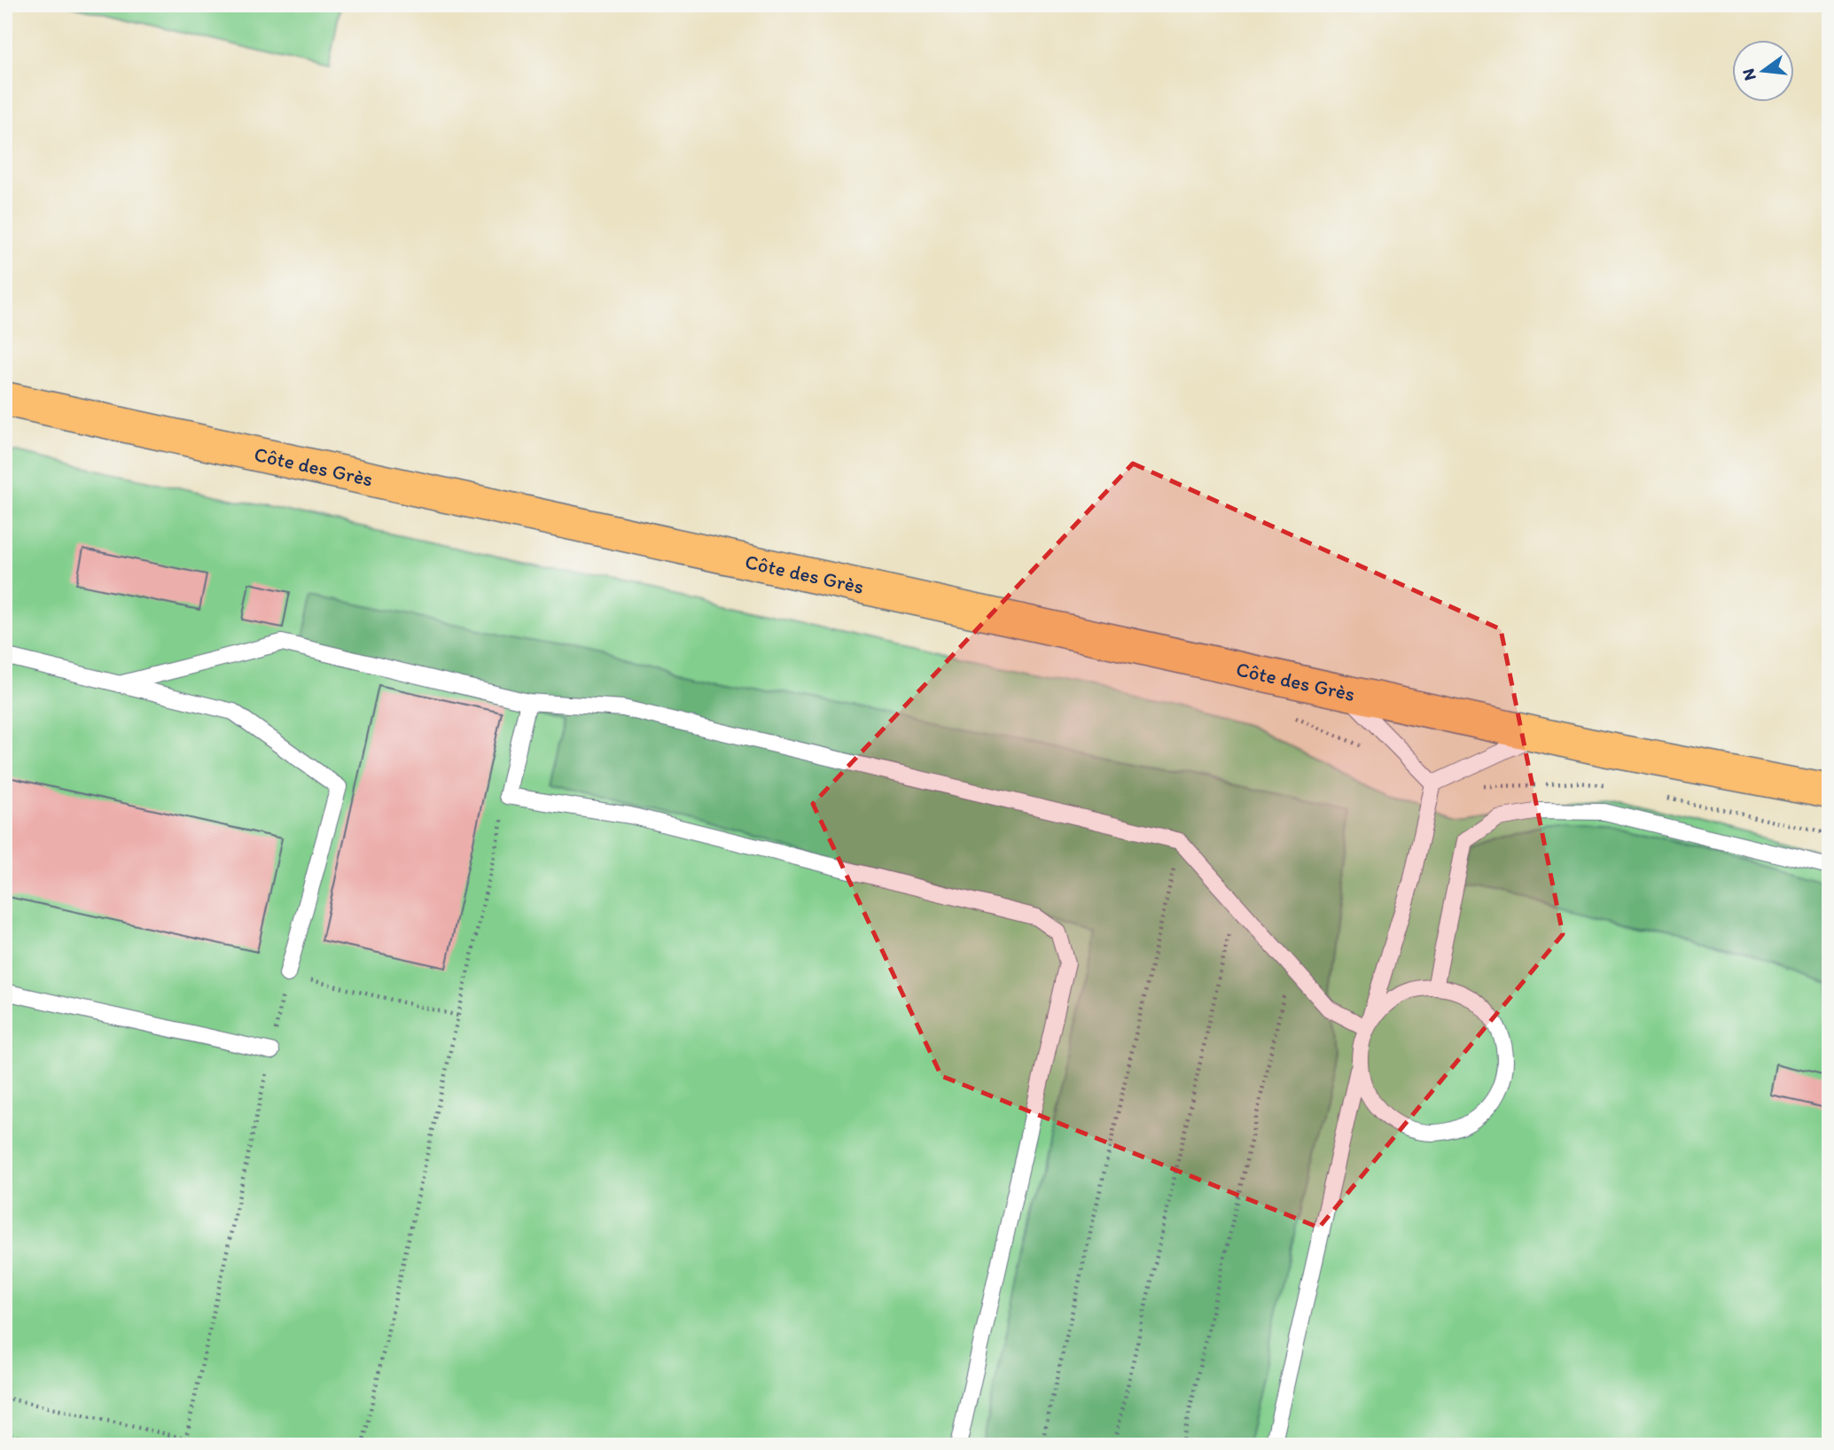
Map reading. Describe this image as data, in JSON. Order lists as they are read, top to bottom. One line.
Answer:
{"streets":{"main road":["Côte des Grès"]},"north":"left"}
